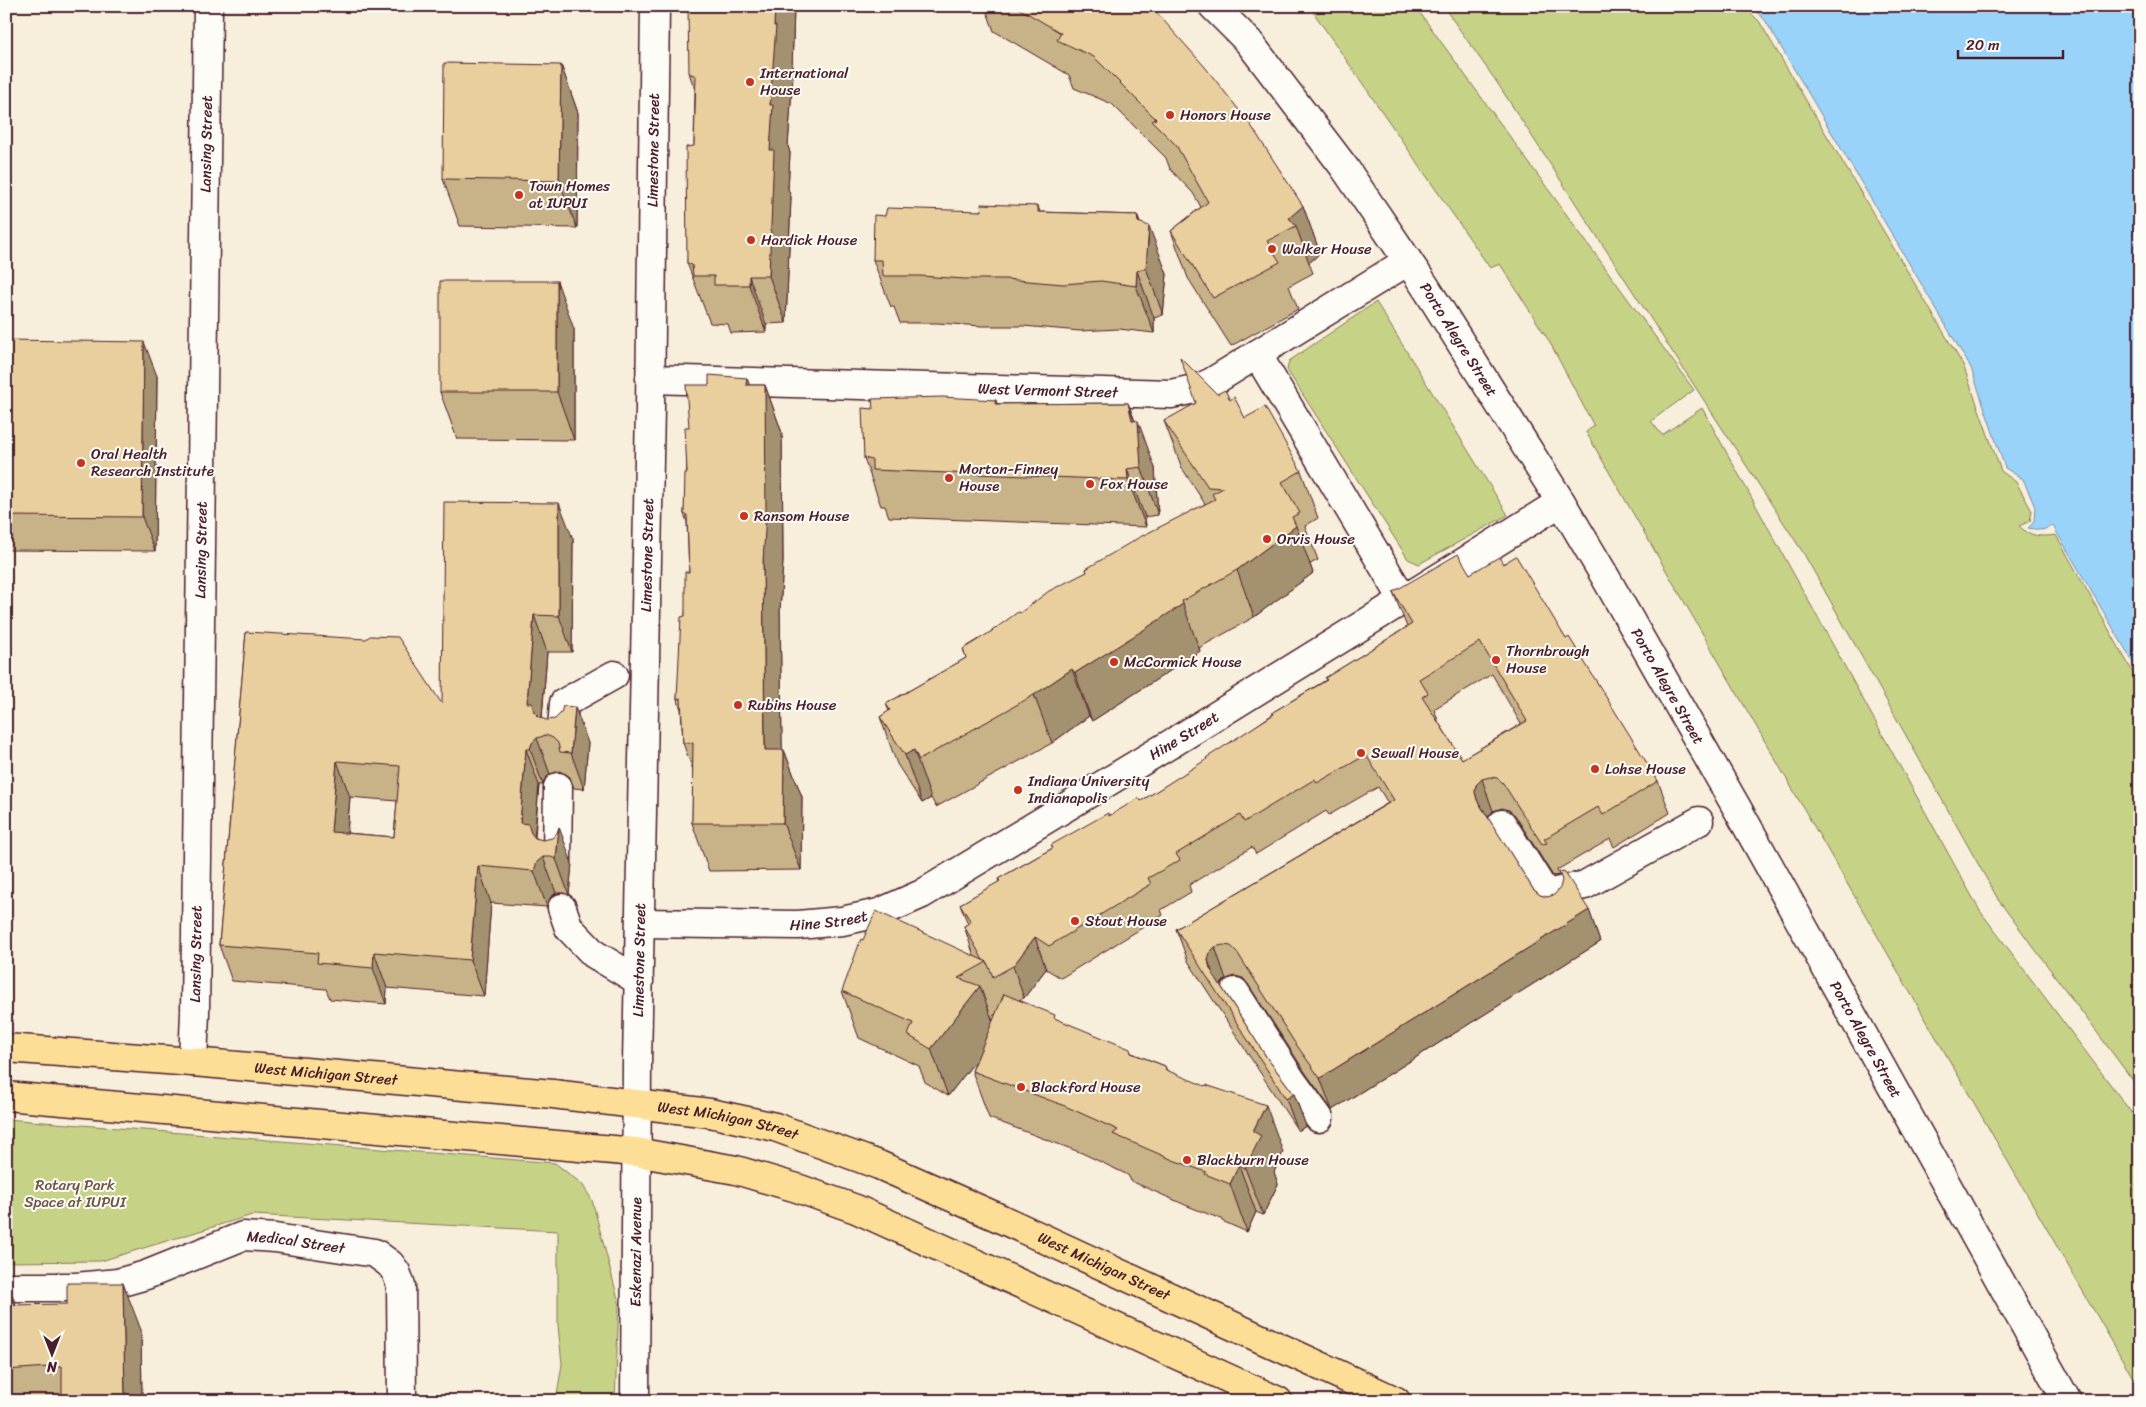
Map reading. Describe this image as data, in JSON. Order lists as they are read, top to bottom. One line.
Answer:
{"streets":{"main road":["West Michigan Street"],"street":["Lansing Street","Limestone Street","Porto Alegre Street","West Vermont Street","Hine Street","Medical Street","Eskenazi Avenue"]},"crossings":[["Lansing Street","West Michigan Street"],["Limestone Street","West Vermont Street"],["Limestone Street","Hine Street"],["Limestone Street","West Michigan Street"],["Limestone Street","Eskenazi Avenue"],["Porto Alegre Street","West Vermont Street"],["Porto Alegre Street","Hine Street"],["West Michigan Street","Eskenazi Avenue"]],"parks":["Rotary Park Space at IUPUI"],"places":["International House","Honors House","Town Homes at IUPUI","Hardick House","Walker House","Oral Health Research Institute","Morton-Finney House","Fox House","Ransom House","Orvis House","Thornbrough House","McCormick House","Rubins House","Sewall House","Lohse House","Indiana University Indianapolis","Stout House","Blackford House","Blackburn House"],"scale_bar":"20 m","north":"bottom"}
